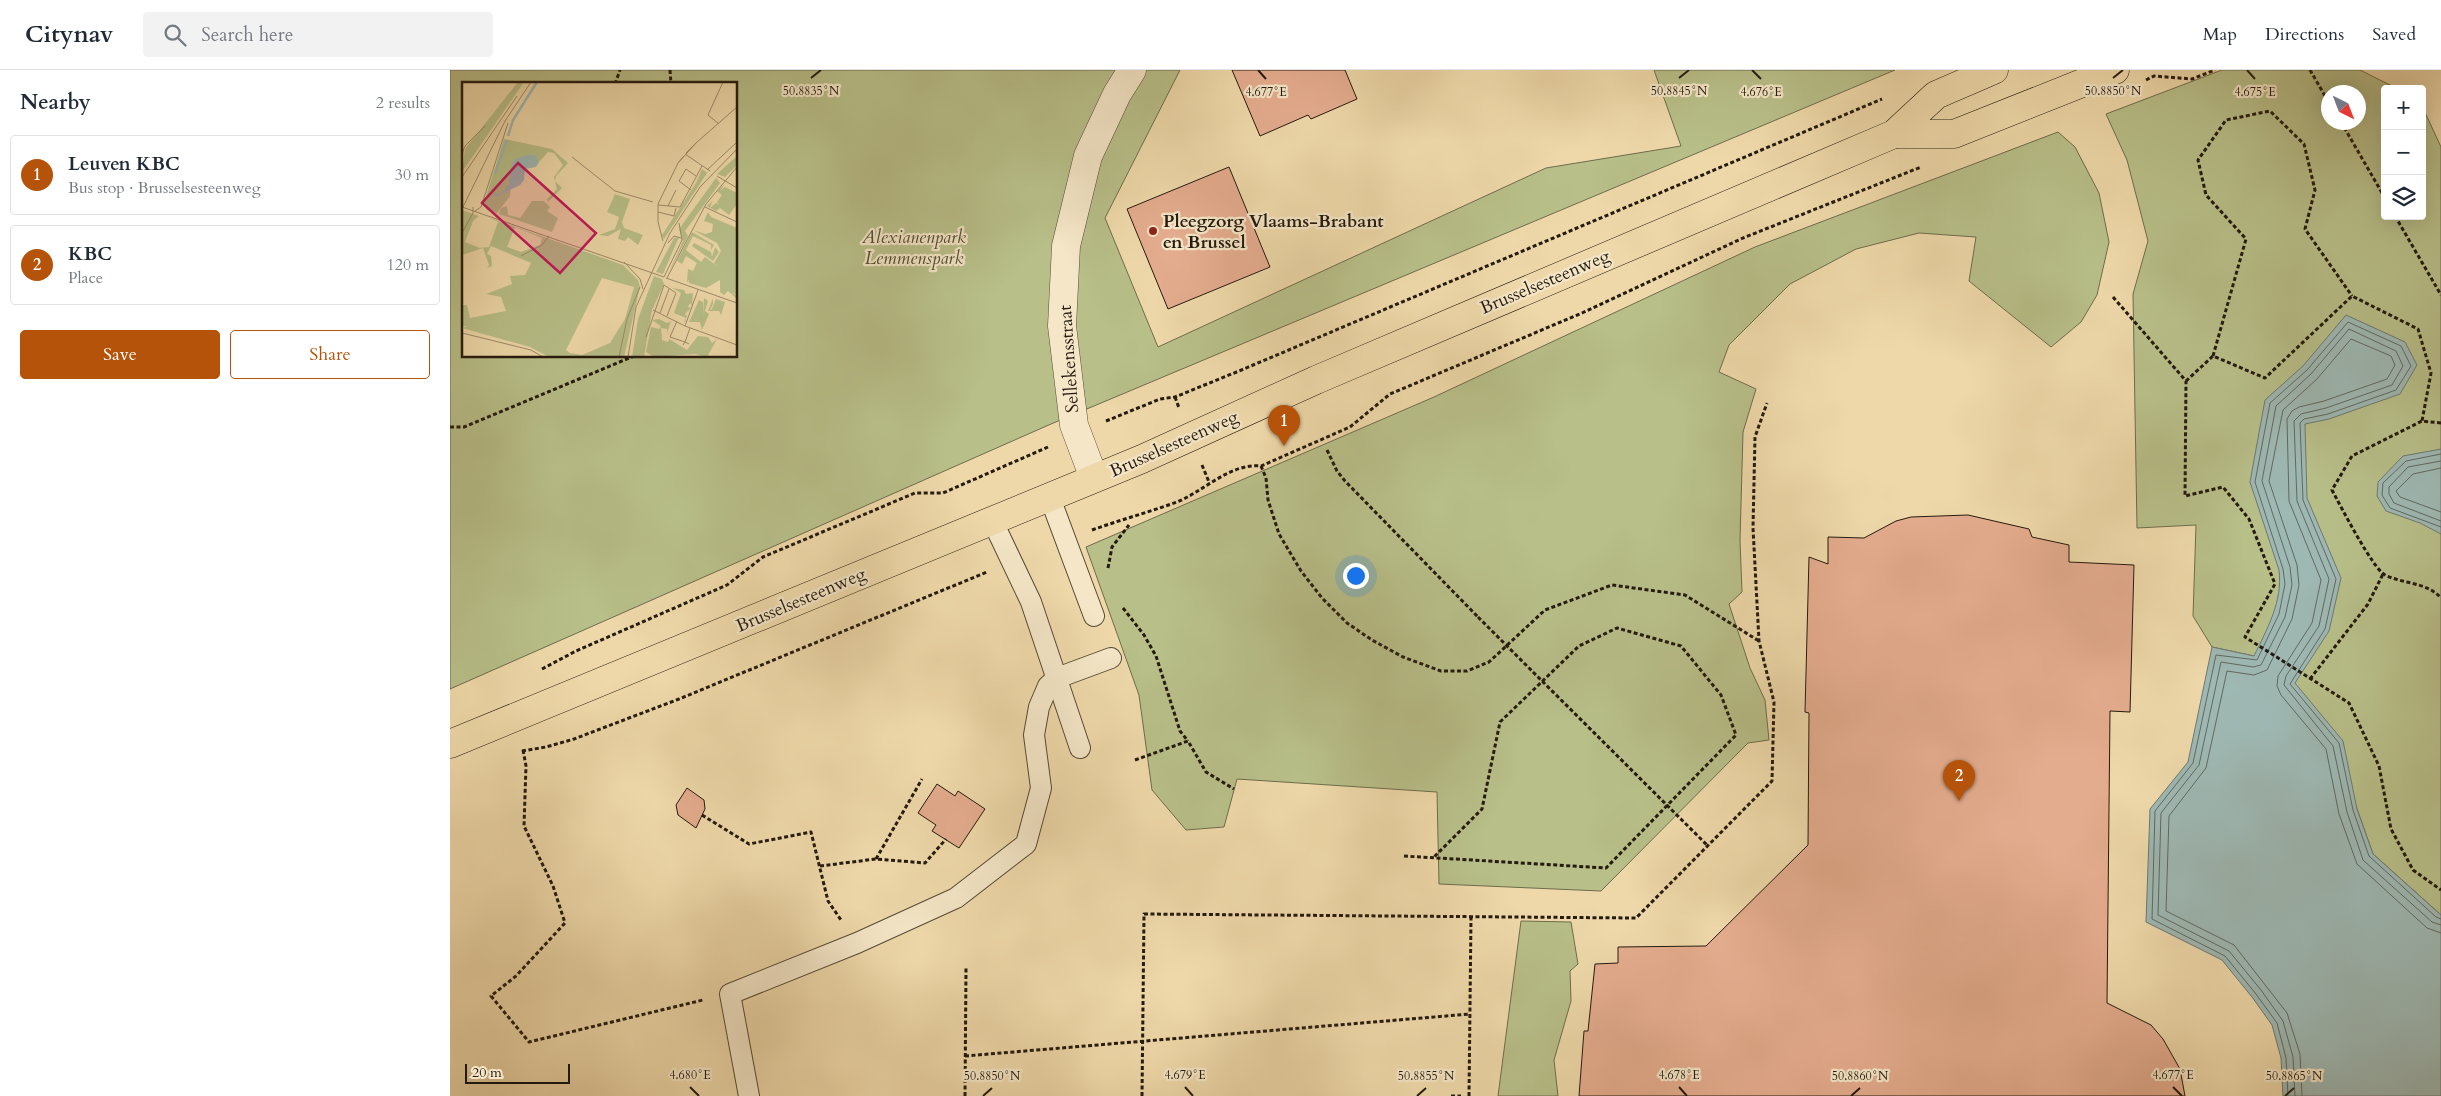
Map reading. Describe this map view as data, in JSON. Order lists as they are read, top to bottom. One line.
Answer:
{"streets":{"main road":["Brusselsesteenweg"],"street":["Sellekensstraat"]},"crossings":[["Brusselsesteenweg","Sellekensstraat"]],"parks":["Alexianenpark Lemmenspark"],"places":["Pleegzorg Vlaams-Brabant en Brussel"],"scale_bar":"20 m","north":"bottom right","page":{"header":"Citynav","search":"Search here","nav":["Map","Directions","Saved"],"heading":["Nearby","2 results"],"map_buttons":["+","−"],"list":[{"mark":"1","name":"Leuven KBC","note":"Bus stop · Brusselsesteenweg","value":"30 m"},{"mark":"2","name":"KBC","note":"Place","value":"120 m"}],"buttons":["Save","Share"],"pins":["1","2"],"scale":"20 m"},"coordinates":["50.8835°N","50.8845°N","50.8850°N","4.677°E","4.676°E","4.675°E","4.680°E","4.679°E","4.678°E","50.8855°N","50.8860°N","50.8865°N"]}
